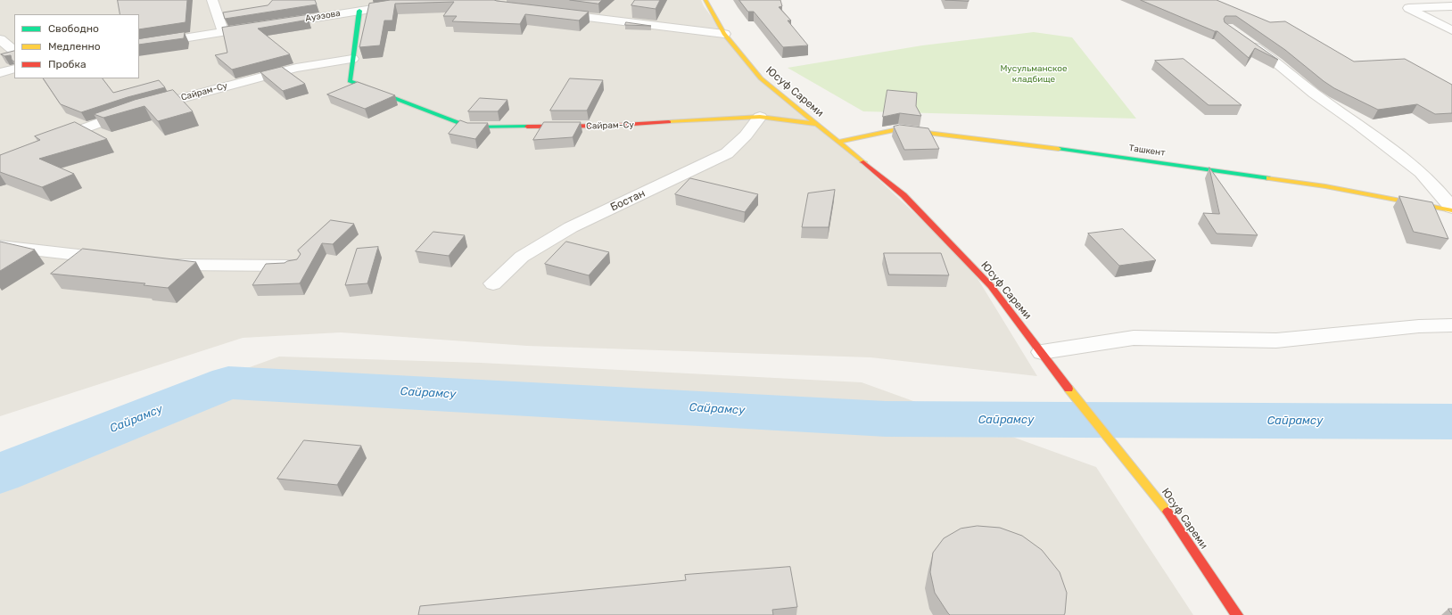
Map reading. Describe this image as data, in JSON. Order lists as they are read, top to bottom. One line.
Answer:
{"streets":{"street":["Ауэзова","Сайрам-Су","Юсуф Сареми","Ташкент","Бостан"]},"crossings":[["Ауэзова","Сайрам-Су"],["Сайрам-Су","Юсуф Сареми"],["Сайрам-Су","Бостан"],["Юсуф Сареми","Ташкент"]],"water":["Сайрамсу"],"parks":["Мусульманское кладбище"],"legend":["Свободно","Медленно","Пробка"]}
